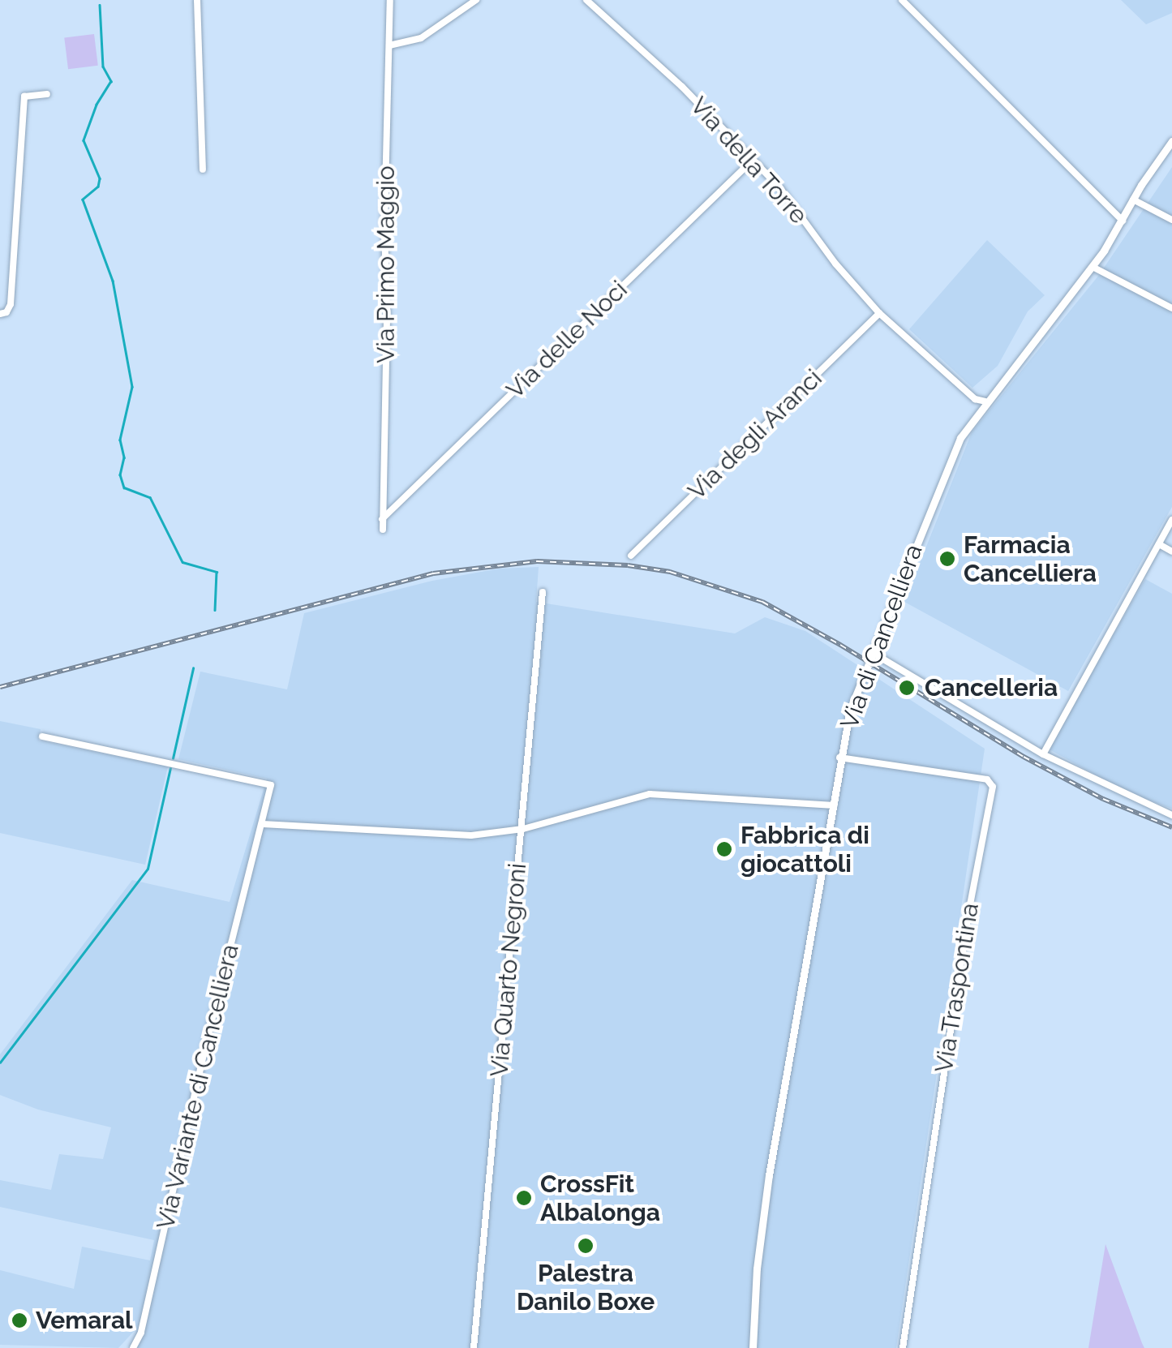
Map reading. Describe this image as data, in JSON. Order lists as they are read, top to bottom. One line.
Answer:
{"streets":{"street":["Via della Torre","Via Primo Maggio","Via delle Noci","Via degli Aranci","Via di Cancelliera","Via Quarto Negroni","Via Traspontina","Via Variante di Cancelliera"]},"crossings":[["Via della Torre","Via delle Noci"],["Via della Torre","Via degli Aranci"],["Via della Torre","Via di Cancelliera"],["Via Primo Maggio","Via delle Noci"],["Via di Cancelliera","Via Traspontina"]],"places":["Farmacia Cancelliera","Cancelleria","Fabbrica di giocattoli","CrossFit Albalonga","Palestra Danilo Boxe","Vemaral"]}
